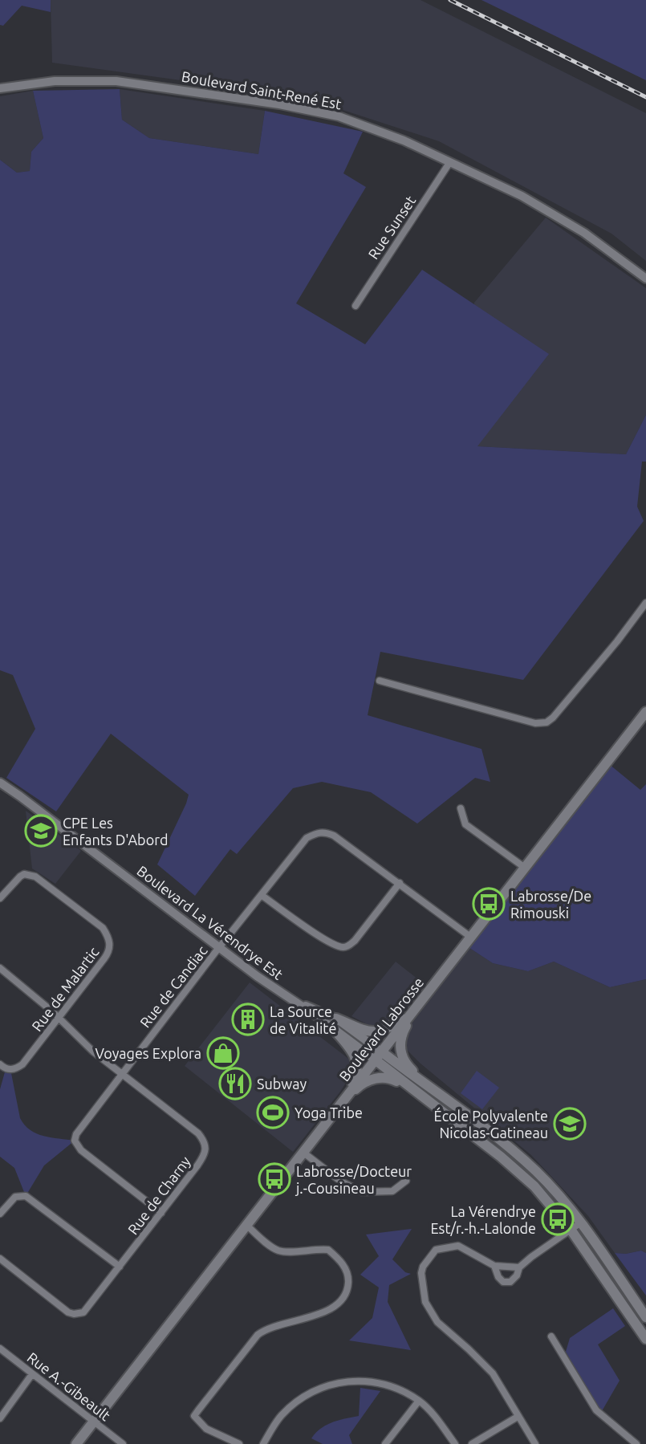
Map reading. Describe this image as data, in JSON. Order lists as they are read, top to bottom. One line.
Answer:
{"streets":{"main road":["Boulevard La Vérendrye Est","Boulevard Labrosse"],"street":["Boulevard Saint-René Est","Rue Sunset","Rue de Candiac","Rue de Malartic","Rue de Charny","Rue A.-Gibeault"]},"crossings":[["Boulevard Saint-René Est","Rue Sunset"],["Boulevard La Vérendrye Est","Rue de Candiac"],["Boulevard La Vérendrye Est","Boulevard Labrosse"],["Rue de Candiac","Boulevard Labrosse"],["Rue de Candiac","Rue de Charny"],["Rue de Malartic","Rue de Charny"],["Boulevard Labrosse","Rue A.-Gibeault"]],"places":{"school or university":["CPE Les Enfants D'Abord","École Polyvalente Nicolas-Gatineau"],"bus stop":["Labrosse/De Rimouski","Labrosse/Docteur j.-Cousineau","La Vérendrye Est/r.-h.-Lalonde"],"building":["La Source de Vitalité"],"shop":["Voyages Explora"],"restaurant":["Subway"],"sports":["Yoga Tribe"]}}
